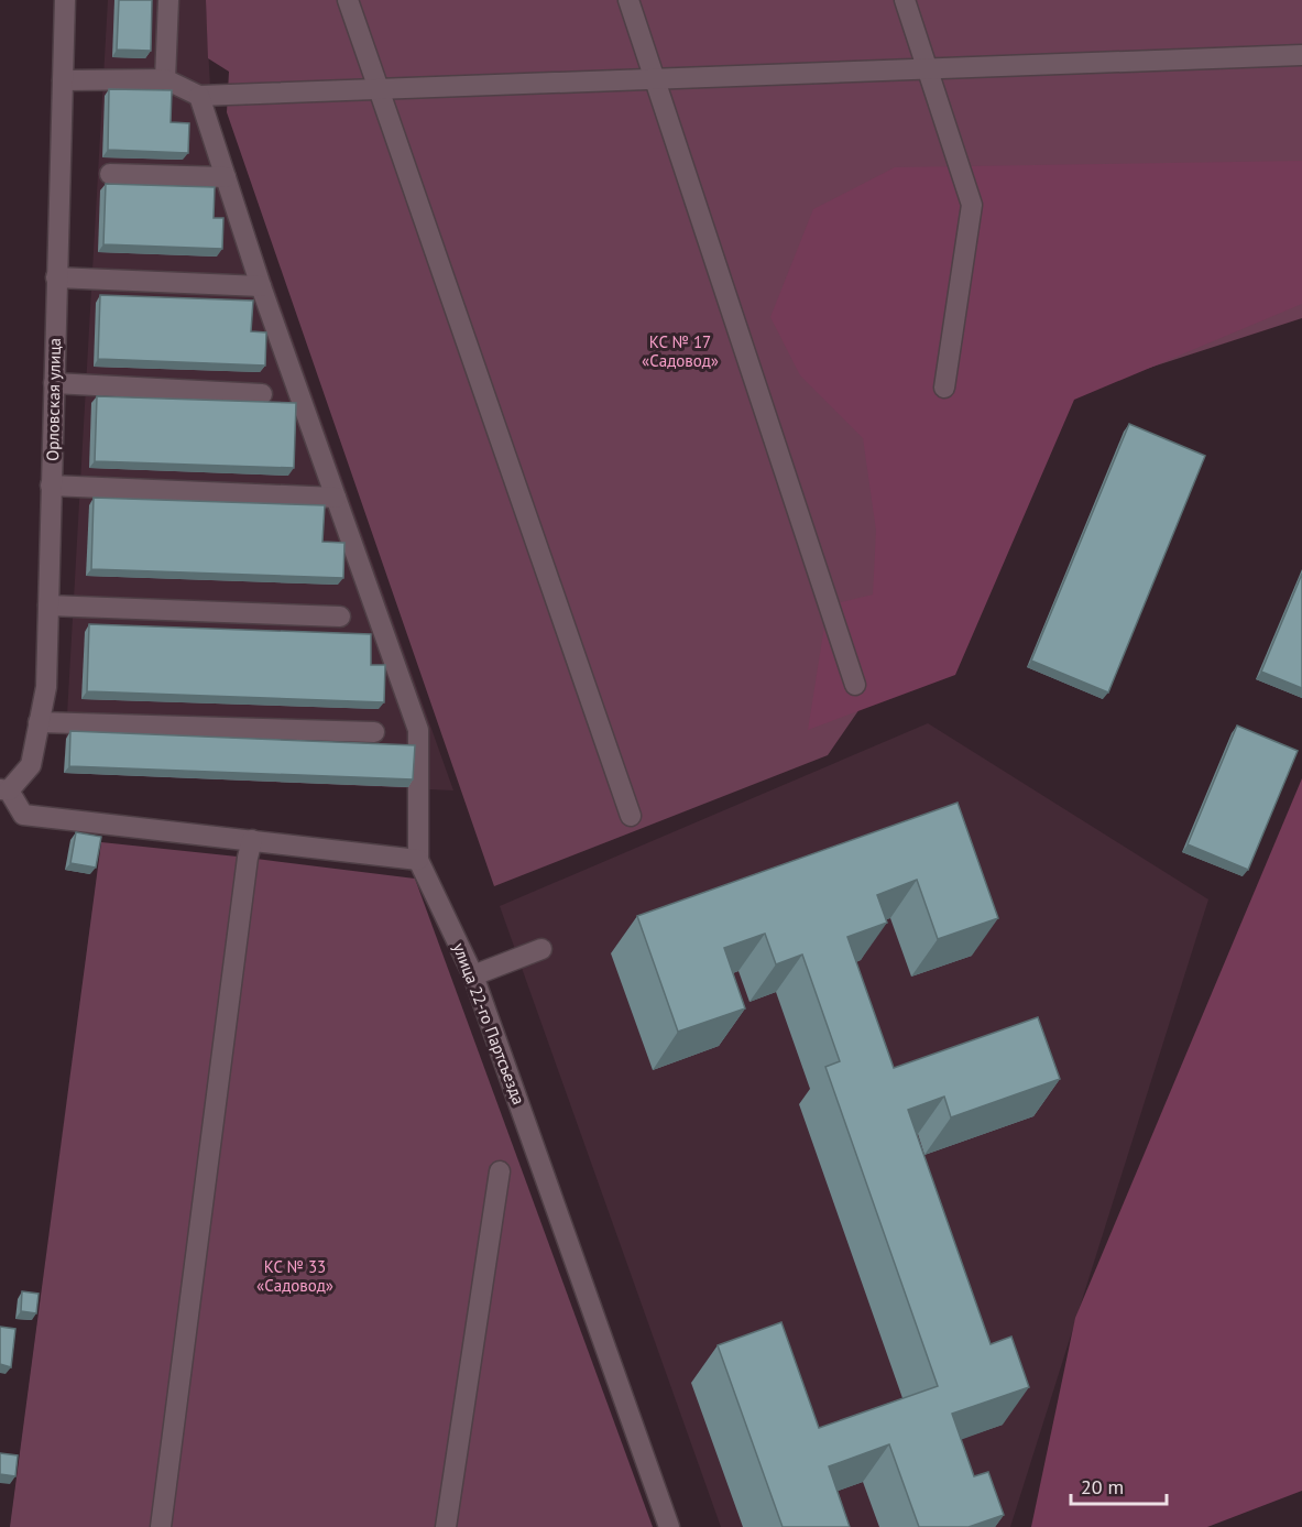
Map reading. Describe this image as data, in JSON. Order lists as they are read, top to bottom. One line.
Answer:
{"streets":{"street":["Орловская улица","улица 22-го Партсъезда"]},"parks":["КС № 17 «Садовод»","КС № 33 «Садовод»"],"scale_bar":"20 m"}
